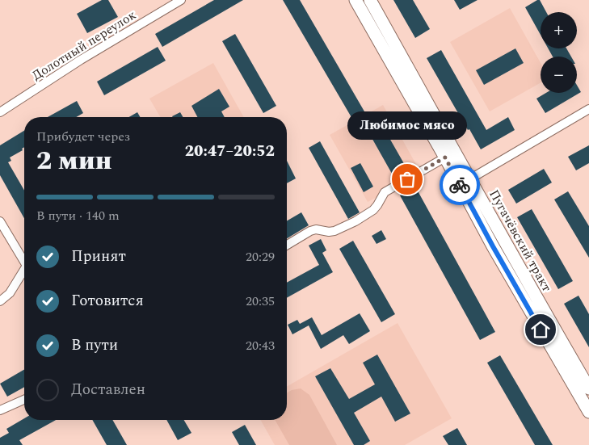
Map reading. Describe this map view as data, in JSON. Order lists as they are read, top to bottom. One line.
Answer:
{"streets":{"main road":["Пугачёвский тракт"],"street":["Долотный переулок"]},"places":["Любимое мясо"],"page":{"map_buttons":["+","−"],"bubble":"Любимое мясо","heading":["2 мин","Прибудет через","20:47–20:52"],"bar":"В пути · 140 m","list":[["Принят","20:29"],["Готовится","20:35"],["В пути","20:43"],"Доставлен"]}}
